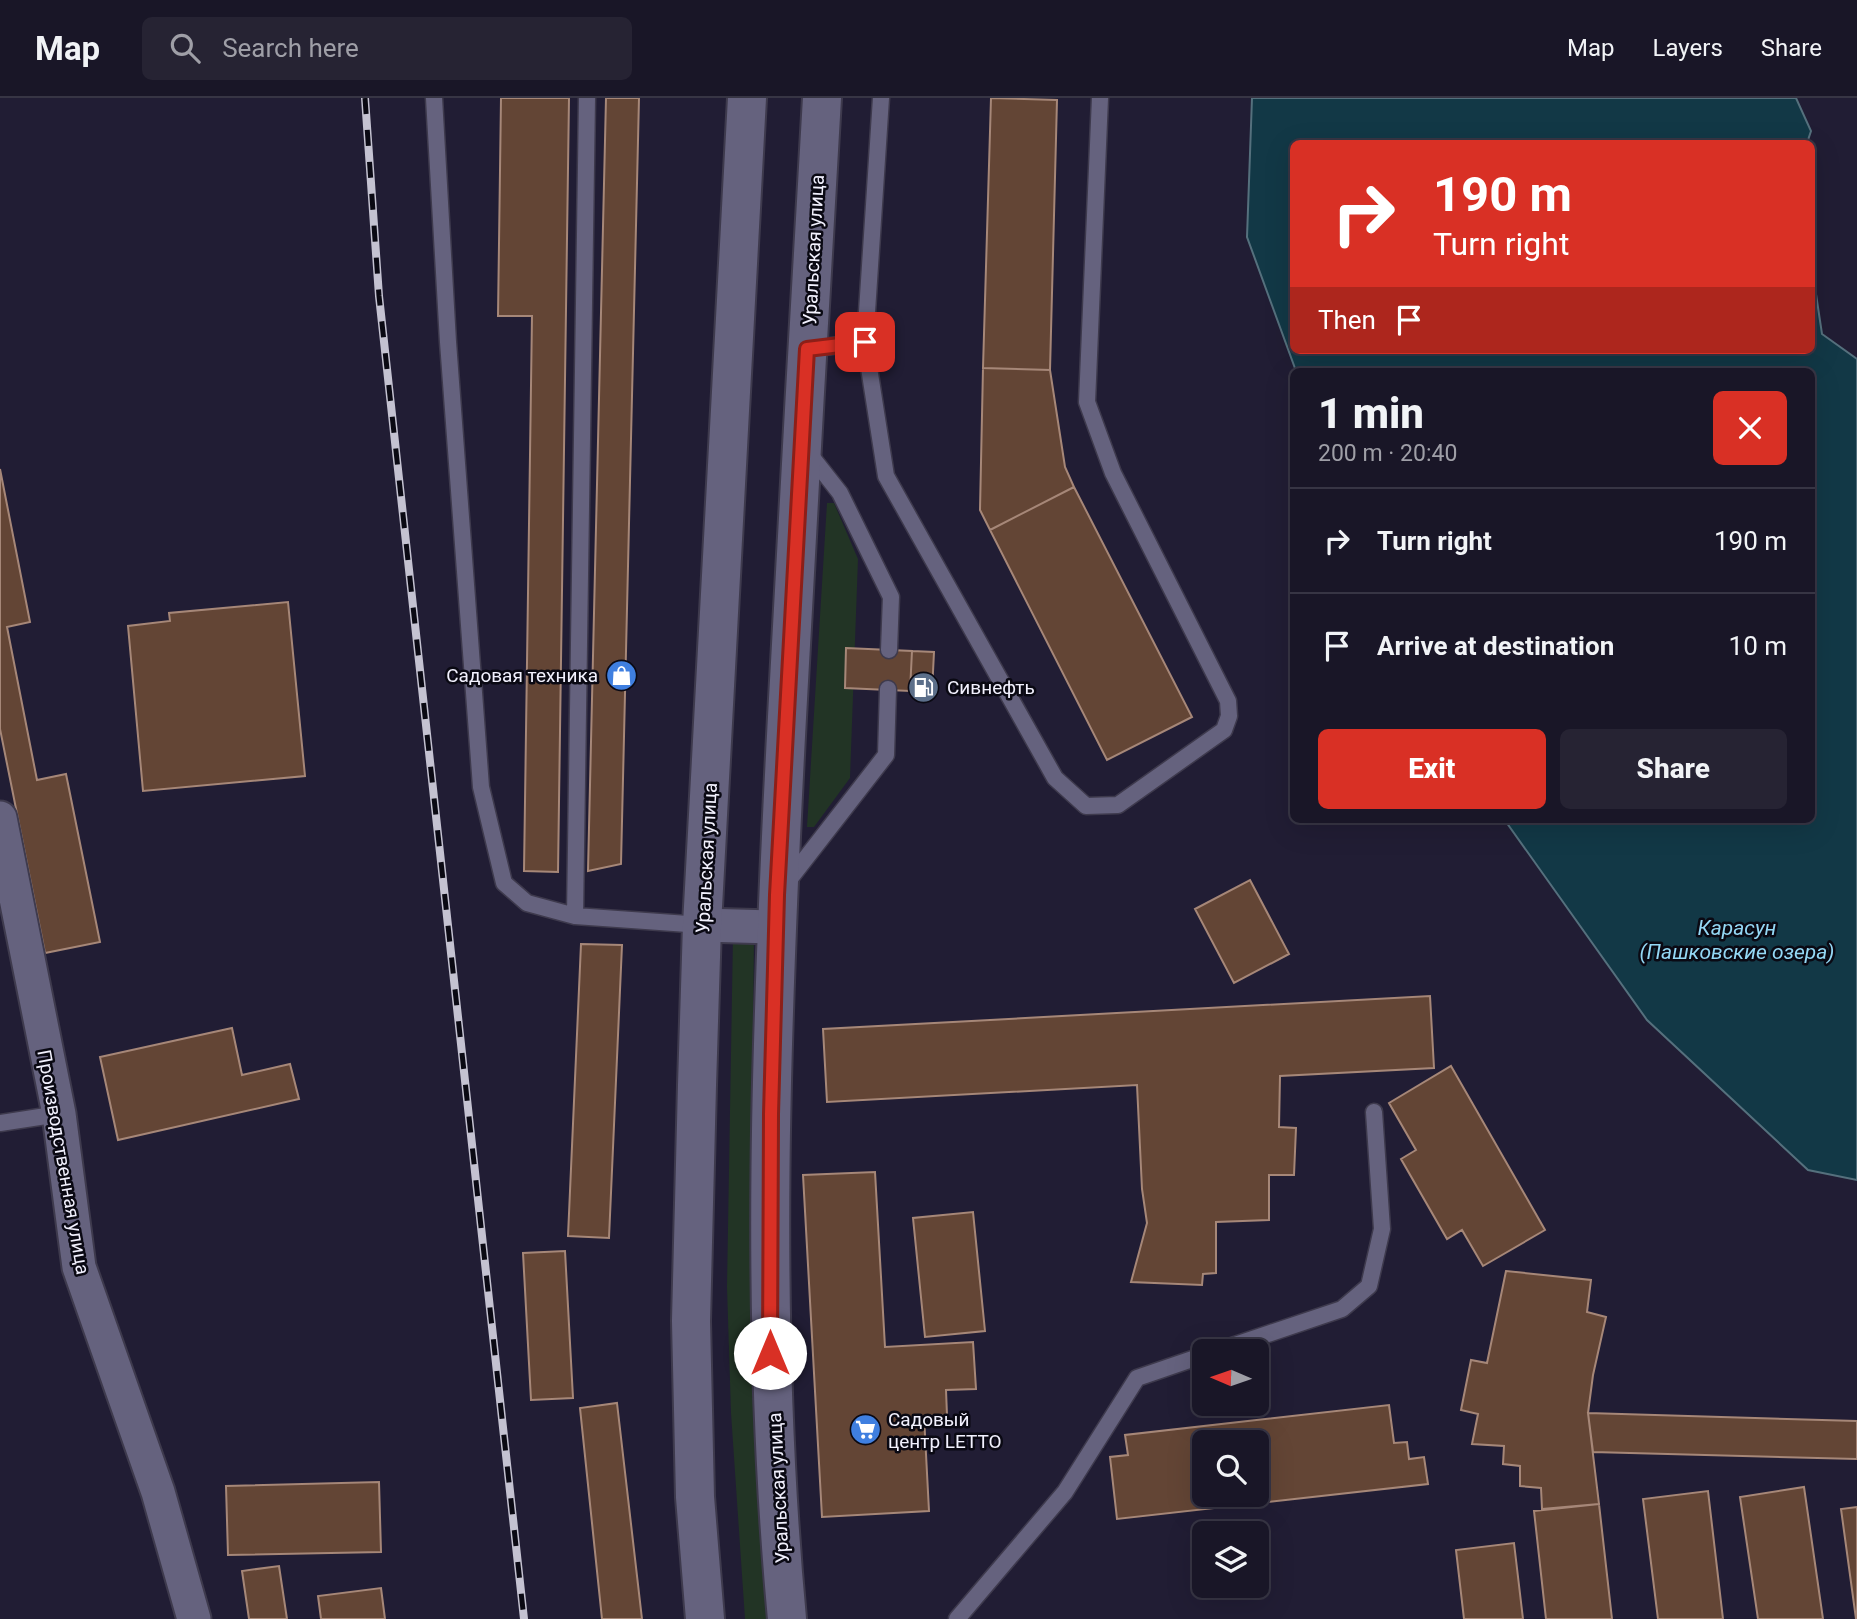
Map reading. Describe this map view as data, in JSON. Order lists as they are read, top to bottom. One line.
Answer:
{"streets":{"main road":["Уральская улица"],"street":["Производственная улица"]},"water":["Карасун (Пашковские озера)"],"places":{"shop":["Садовая техника"],"fuel station":["Сивнефть"],"supermarket":["Садовый центр LETTO"]},"north":"left","page":{"header":"Map","search":"Search here","nav":["Map","Layers","Share"],"turn":["190 m","Turn right"],"then":"Then","heading":["1 min","200 m · 20:40"],"list":[{"name":"Turn right","value":"190 m"},{"name":"Arrive at destination","value":"10 m"}],"buttons":["Exit","Share"]}}
